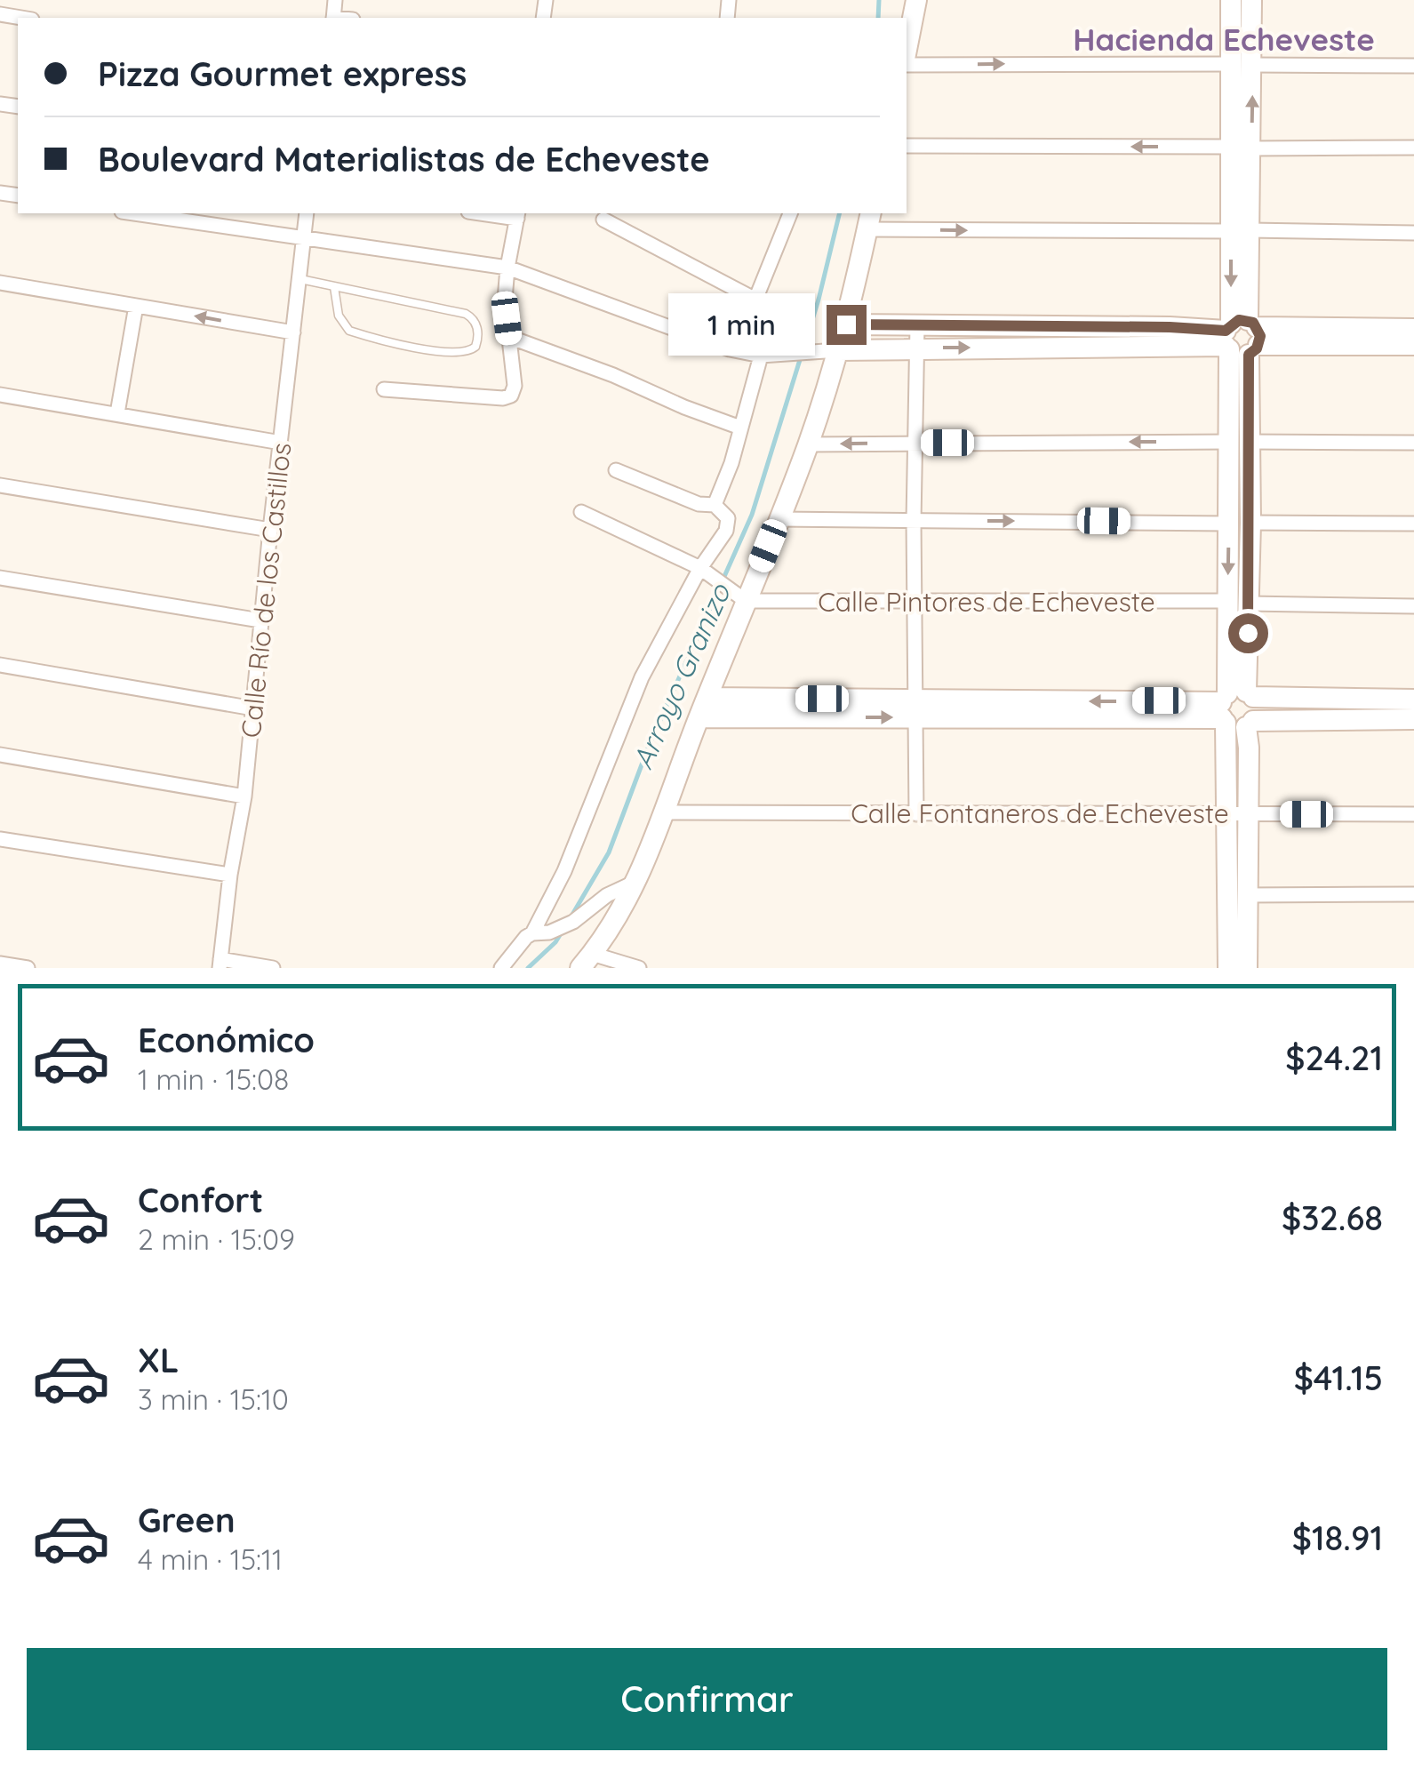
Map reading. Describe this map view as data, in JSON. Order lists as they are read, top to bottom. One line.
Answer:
{"streets":{"street":["Calle Río de los Castillos","Calle Pintores de Echeveste","Calle Fontaneros de Echeveste"]},"districts":["Hacienda Echeveste"],"water":["Arroyo Granizo"],"page":{"banner":["Pizza Gourmet express","Boulevard Materialistas de Echeveste"],"bubble":"1 min","list":[{"name":"Económico","note":"1 min · 15:08","value":"$24.21"},{"name":"Confort","note":"2 min · 15:09","value":"$32.68"},{"name":"XL","note":"3 min · 15:10","value":"$41.15"},{"name":"Green","note":"4 min · 15:11","value":"$18.91"}],"buttons":"Confirmar"}}
